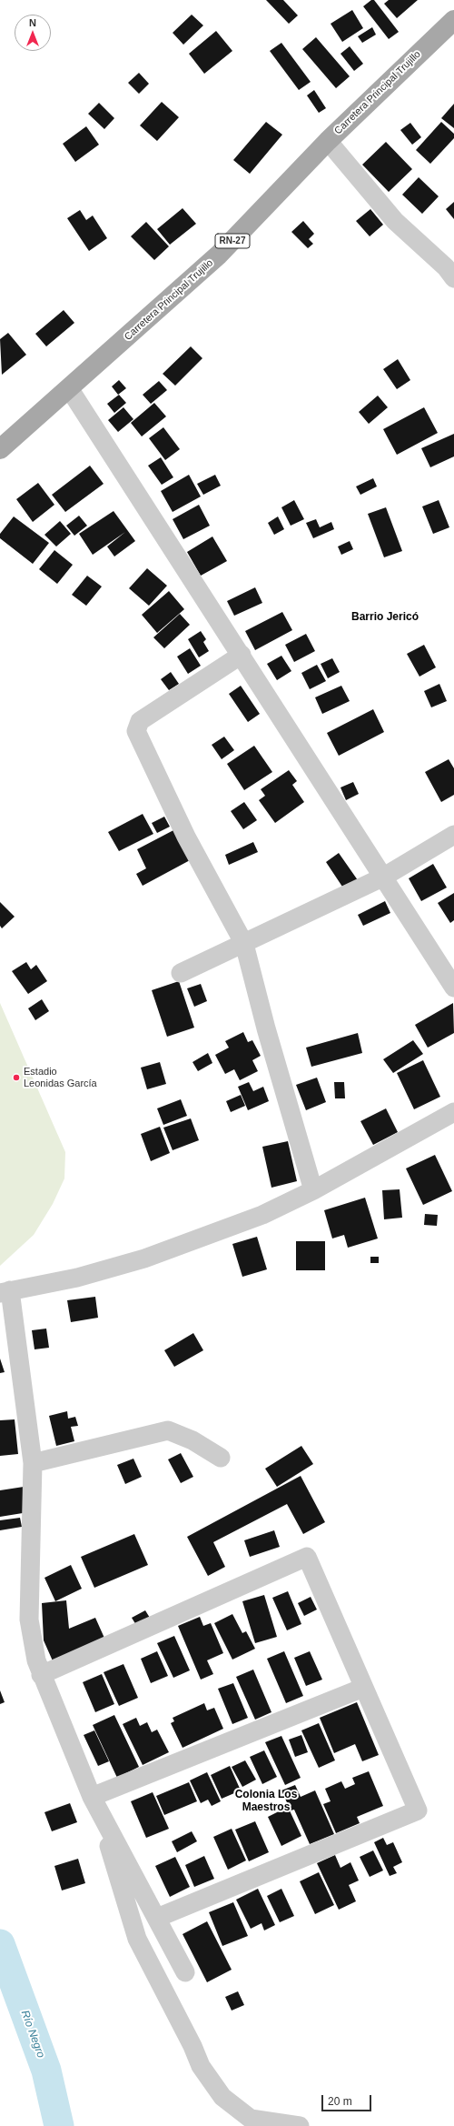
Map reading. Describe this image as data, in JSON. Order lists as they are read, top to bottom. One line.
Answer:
{"streets":{"main road":["Carretera Principal Trujillo","RN-27"]},"districts":["Barrio Jericó","Colonia Los Maestros"],"water":["Río Negro"],"places":["Estadio Leonidas García"],"scale_bar":"20 m","north":"top"}
